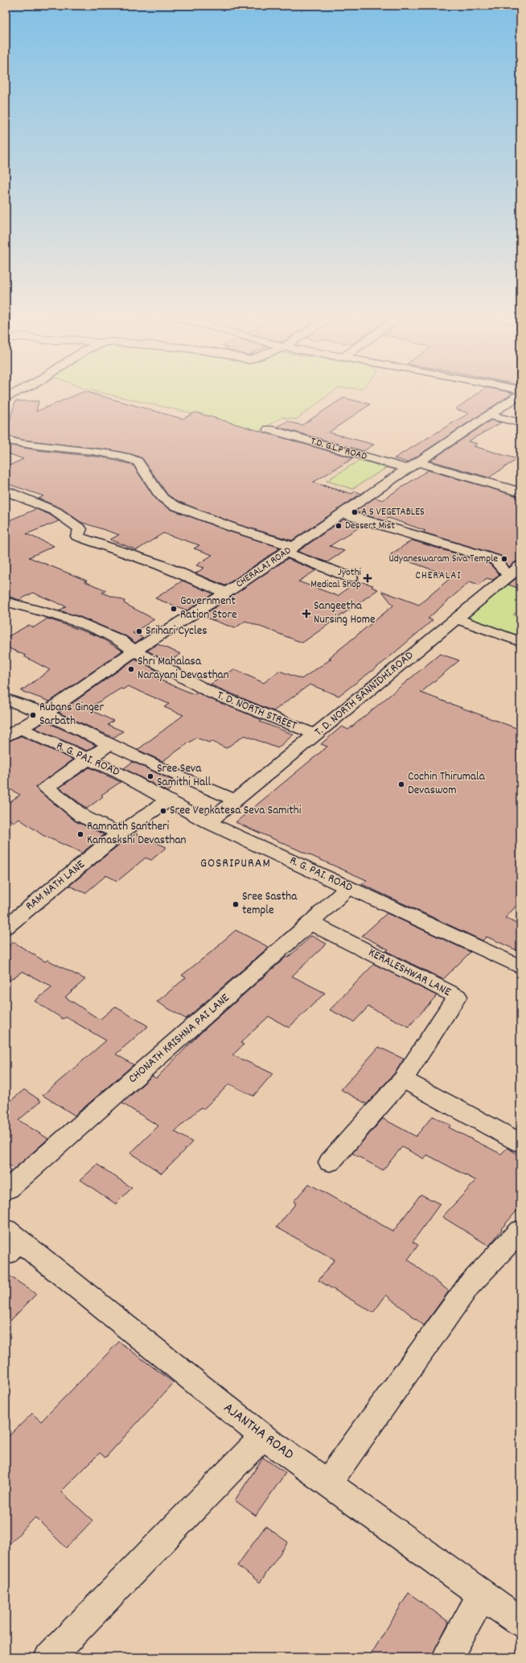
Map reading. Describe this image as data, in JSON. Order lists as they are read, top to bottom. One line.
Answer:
{"streets":{"street":["T.D. G.L.P ROAD","CHERALAI ROAD","T. D. NORTH SANNIDHI.ROAD","T. D. NORTH STREET","R. G. PAI. ROAD","RAM NATH LANE","KERALESHWAR LANE","CHONATH KRISHNA PAI LANE","AJANTHA ROAD"]},"crossings":[["T.D. G.L.P ROAD","CHERALAI ROAD"],["CHERALAI ROAD","T. D. NORTH STREET"],["CHERALAI ROAD","R. G. PAI. ROAD"],["T. D. NORTH SANNIDHI.ROAD","T. D. NORTH STREET"],["T. D. NORTH SANNIDHI.ROAD","R. G. PAI. ROAD"],["R. G. PAI. ROAD","RAM NATH LANE"],["R. G. PAI. ROAD","CHONATH KRISHNA PAI LANE"],["KERALESHWAR LANE","CHONATH KRISHNA PAI LANE"]],"districts":["CHERALAI","GOSRIPURAM"],"places":{"other":["A S VEGETABLES","Dessert Mist","Udyaneswaram Siva Temple","Government Ration Store","Srihari Cycles","Shri Mahalasa Narayani Devasthan","Rubans Ginger Sarbath","Sree Seva Samithi Hall","Cochin Thirumala Devaswom","Sree Venkatesa Seva Samithi","Ramnath Santheri Kamaskshi Devasthan","Sree Sastha temple"],"health":["Jyothi Medical Shop","Sangeetha Nursing Home"]}}
